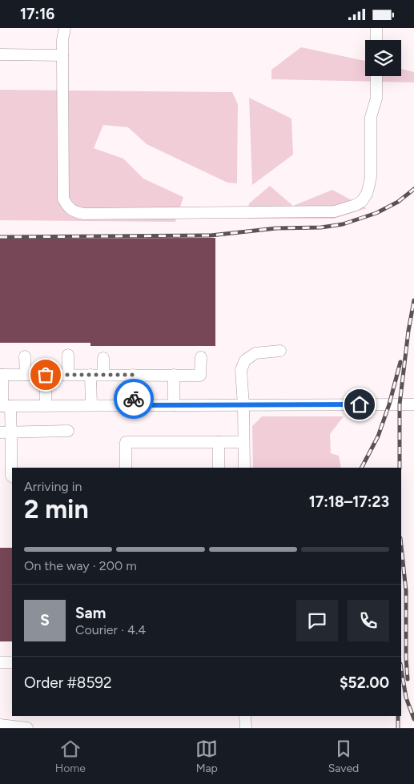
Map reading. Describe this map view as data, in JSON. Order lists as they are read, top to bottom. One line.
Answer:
{"page":{"status":"17:16","heading":["2 min","Arriving in","17:18–17:23"],"panel":["Sam","Courier · 4.4","Order #8592","$52.00"],"bar":"On the way · 200 m","round":"S","tabs":["Home","Map","Saved"]}}
